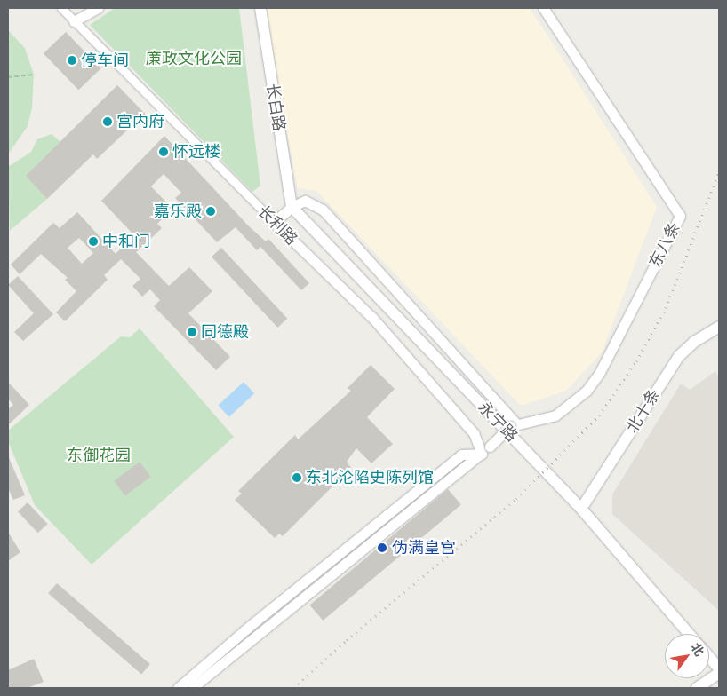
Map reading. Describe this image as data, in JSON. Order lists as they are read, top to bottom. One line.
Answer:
{"streets":{"main road":["长白路","北十条","永宁路"],"street":["长利路","东八条"]},"crossings":[["长白路","永宁路"],["北十条","永宁路"]],"parks":["廉政文化公园","东御花园"],"places":["停车间","宫内府","怀远楼","嘉乐殿","中和门","同德殿","东北沦陷史陈列馆","伪满皇宫"],"north":"top right"}
